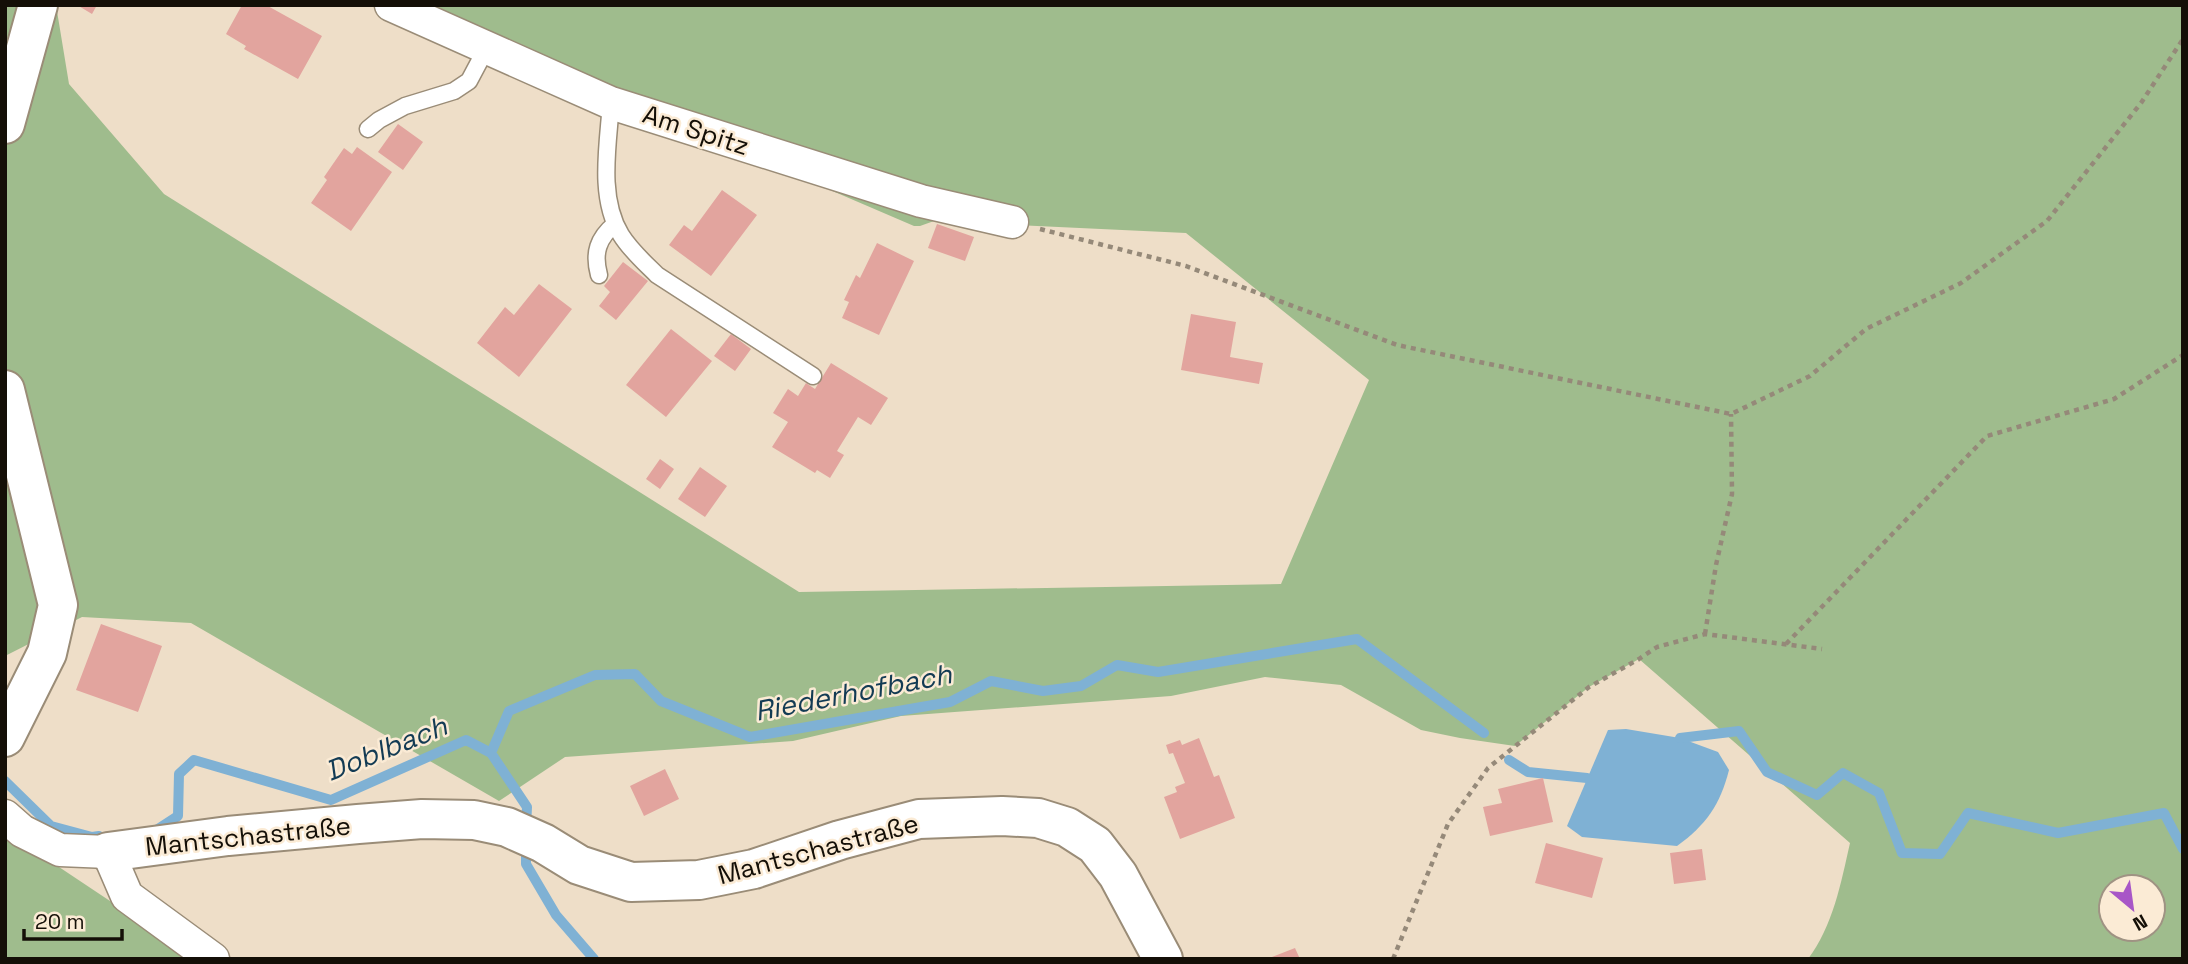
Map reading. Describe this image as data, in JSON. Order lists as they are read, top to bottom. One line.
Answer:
{"streets":{"street":["Am Spitz","Mantschastraße"]},"water":["Riederhofbach","Doblbach"],"scale_bar":"20 m","north":"bottom right"}
